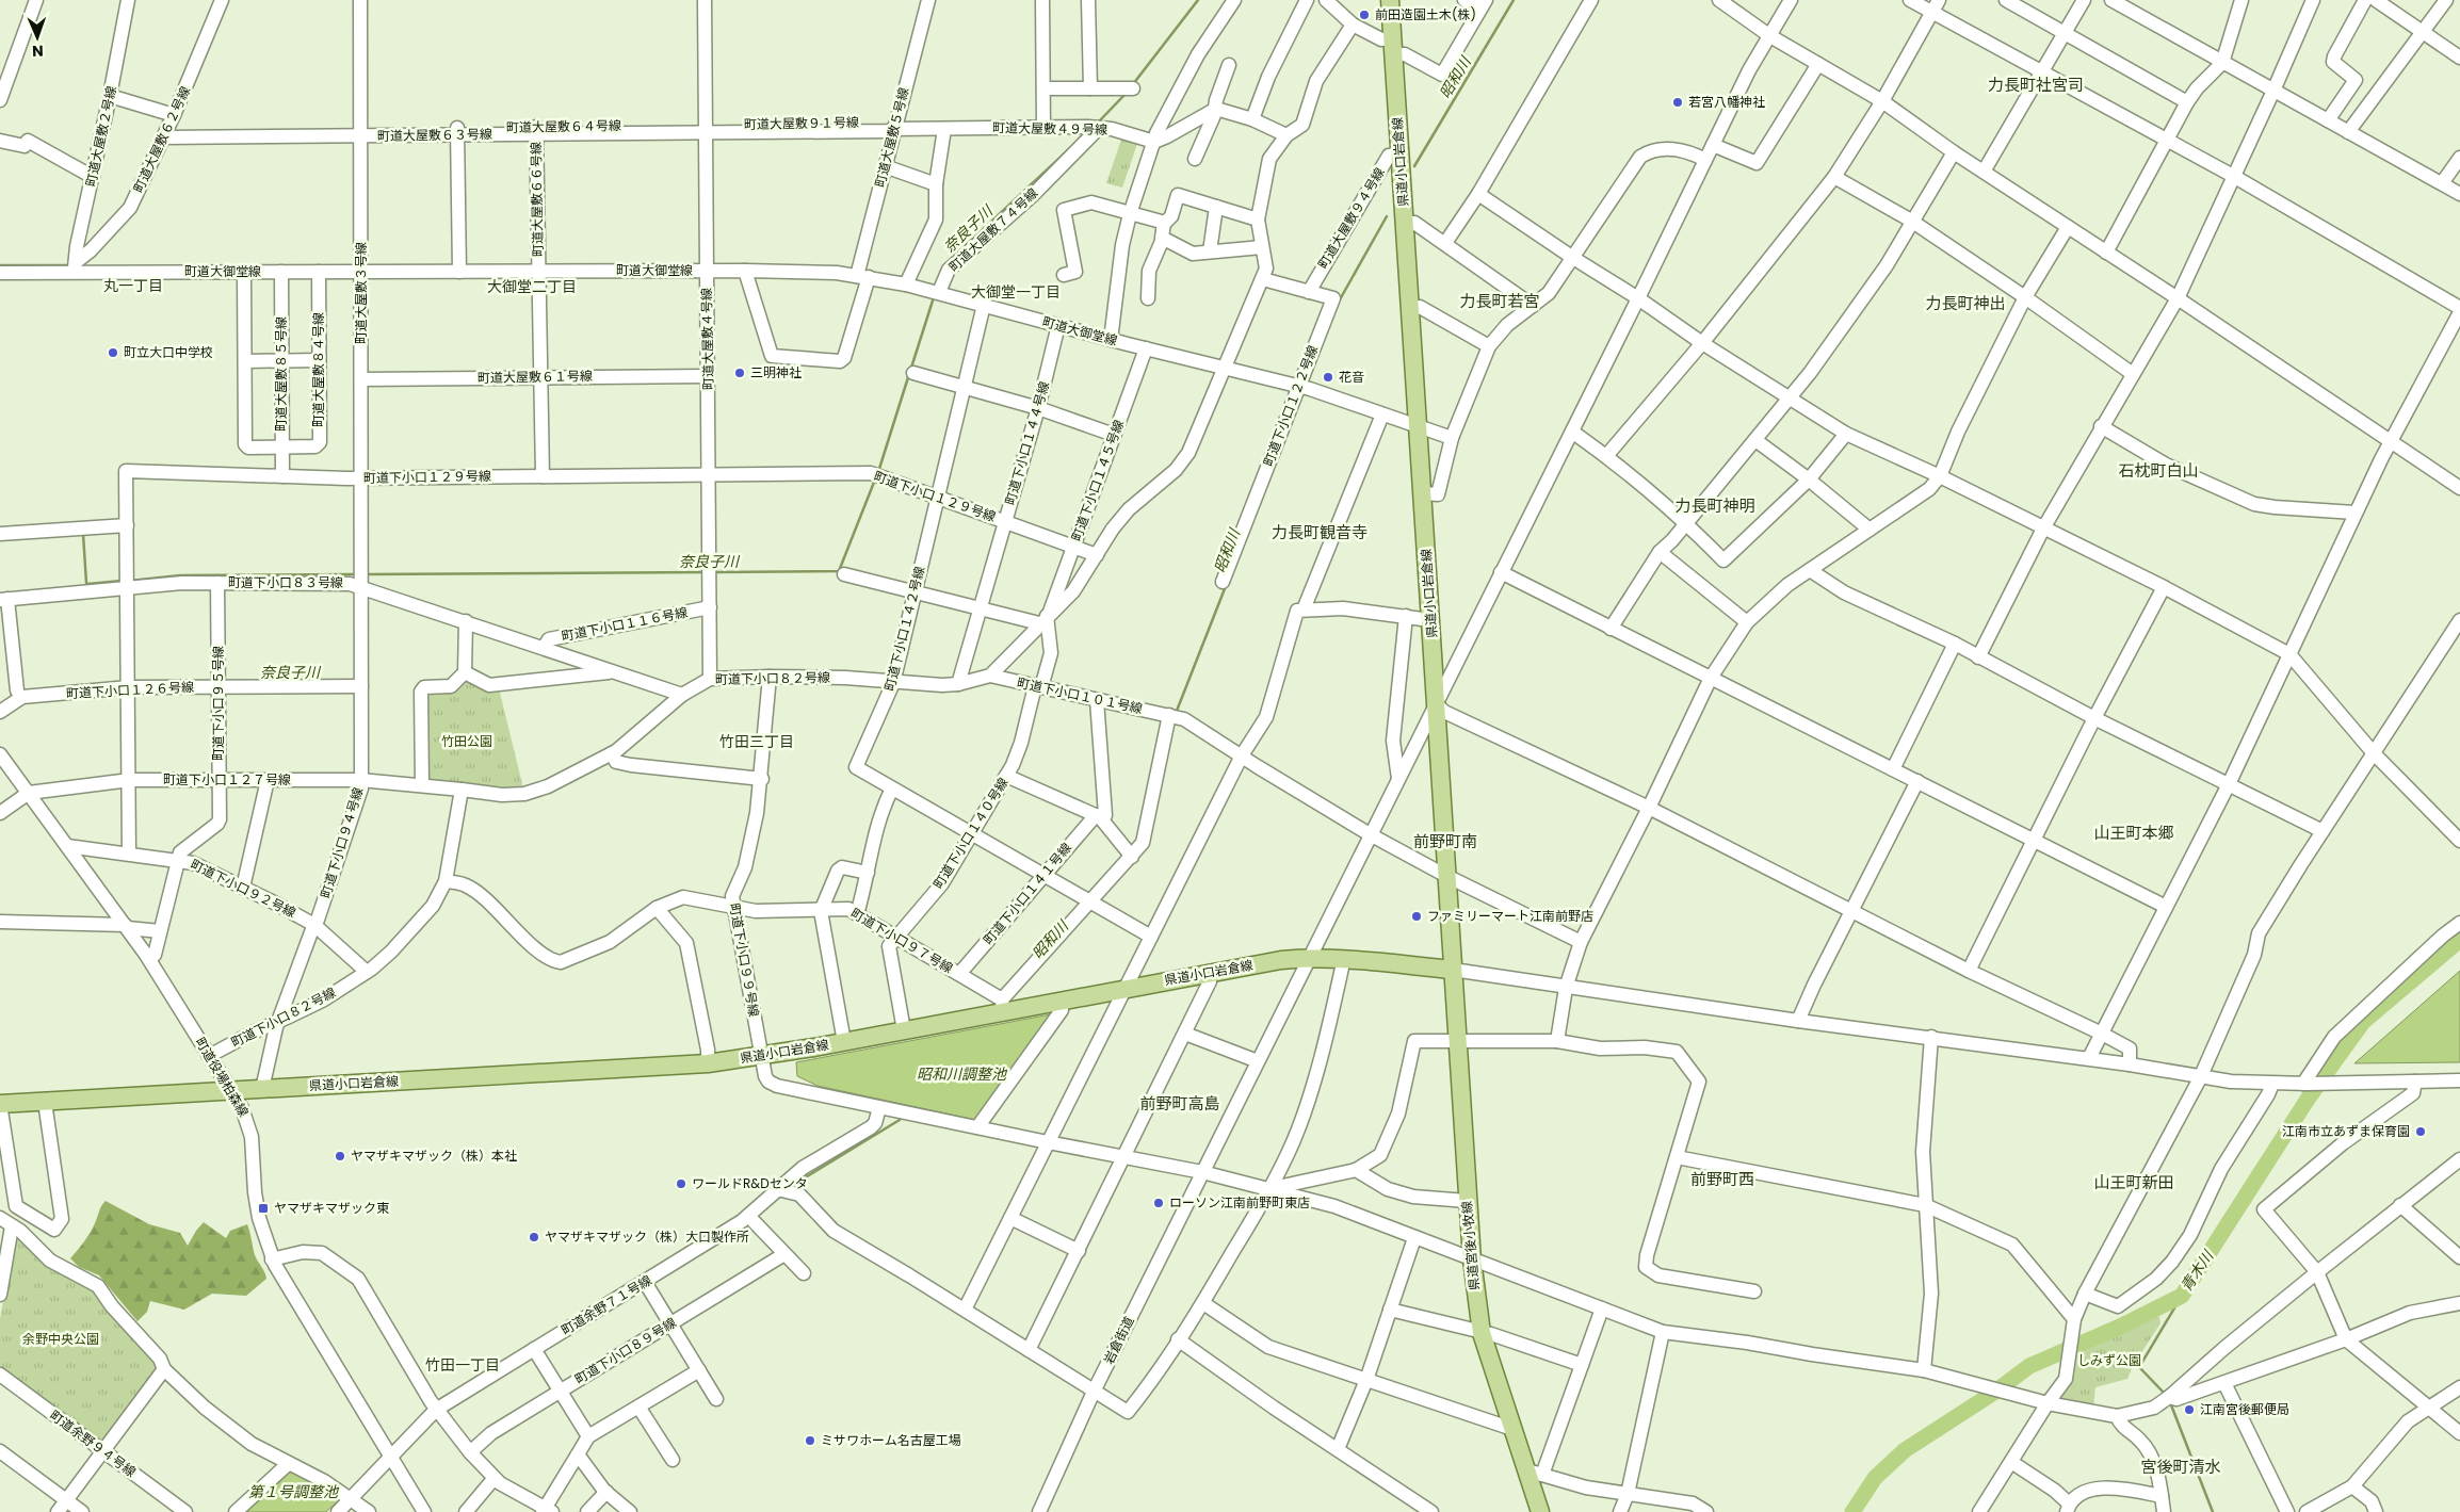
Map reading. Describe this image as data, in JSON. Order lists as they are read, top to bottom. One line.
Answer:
{"streets":{"main road":["県道小口岩倉線","県道宮後小牧線"],"street":["町道大屋敷９１号線","町道大屋敷６４号線","町道大屋敷４９号線","町道大屋敷６３号線","町道大屋敷２号線","町道大屋敷５号線","町道大屋敷６２号線","町道大屋敷６６号線","町道大屋敷９４号線","町道大屋敷７４号線","町道大御堂線","町道大屋敷３号線","町道大屋敷４号線","町道大屋敷８４号線","町道大屋敷８５号線","町道大屋敷６１号線","町道下小口１２２号線","町道下小口１４４号線","町道下小口１２９号線","町道下小口１４５号線","町道下小口８３号線","町道下小口１１６号線","町道下小口１４２号線","町道下小口８２号線","町道下小口１２６号線","町道下小口１０１号線","町道下小口９５号線","町道下小口１２７号線","町道下小口１４０号線","町道下小口９４号線","町道下小口９２号線","町道下小口１４１号線","町道下小口９７号線","町道下小口９９号線","町道役場柏森線","町道余野７１号線","岩倉街道","町道下小口８９号線","町道余野９４号線"]},"crossings":[["町道大屋敷９１号線","町道大屋敷６４号線"],["町道大屋敷９１号線","町道大屋敷４９号線"],["町道大屋敷９１号線","町道大屋敷５号線"],["町道大屋敷９１号線","町道大屋敷４号線"],["町道大屋敷６４号線","町道大屋敷６３号線"],["町道大屋敷６４号線","町道大屋敷６６号線"],["町道大屋敷６４号線","町道大屋敷４号線"],["町道大屋敷４９号線","町道大屋敷５号線"],["町道大屋敷４９号線","町道大屋敷７４号線"],["町道大屋敷６３号線","町道大屋敷６２号線"],["町道大屋敷６３号線","町道大屋敷６６号線"],["町道大屋敷６３号線","町道大屋敷３号線"],["町道大屋敷２号線","町道大屋敷６２号線"],["町道大屋敷２号線","町道大御堂線"],["町道大屋敷５号線","町道大御堂線"],["町道大屋敷６２号線","町道大御堂線"],["県道小口岩倉線","町道大屋敷９４号線"],["県道小口岩倉線","町道大御堂線"],["県道小口岩倉線","町道下小口１０１号線"],["県道小口岩倉線","町道下小口９４号線"],["県道小口岩倉線","町道下小口９７号線"],["県道小口岩倉線","町道下小口９９号線"],["県道小口岩倉線","町道役場柏森線"],["県道小口岩倉線","県道宮後小牧線"],["県道小口岩倉線","岩倉街道"],["町道大屋敷６６号線","町道大御堂線"],["町道大屋敷６６号線","町道大屋敷６１号線"],["町道大屋敷６６号線","町道下小口１２９号線"],["町道大屋敷９４号線","町道下小口１２２号線"],["町道大屋敷７４号線","町道大御堂線"],["町道大御堂線","町道大屋敷３号線"],["町道大御堂線","町道大屋敷４号線"],["町道大御堂線","町道大屋敷８４号線"],["町道大御堂線","町道大屋敷８５号線"],["町道大御堂線","町道下小口１２２号線"],["町道大御堂線","町道下小口１４４号線"],["町道大御堂線","町道下小口１４５号線"],["町道大御堂線","町道下小口１４２号線"],["町道大屋敷３号線","町道大屋敷６１号線"],["町道大屋敷３号線","町道下小口１２９号線"],["町道大屋敷３号線","町道下小口８３号線"],["町道大屋敷３号線","町道下小口９４号線"],["町道大屋敷４号線","町道大屋敷６１号線"],["町道大屋敷４号線","町道下小口１２９号線"],["町道大屋敷４号線","町道下小口１１６号線"],["町道大屋敷４号線","町道下小口８２号線"],["町道大屋敷８４号線","町道大屋敷８５号線"],["町道大屋敷８５号線","町道下小口１２９号線"],["町道下小口１４４号線","町道下小口１２９号線"],["町道下小口１４４号線","町道下小口８２号線"],["町道下小口１２９号線","町道下小口１４５号線"],["町道下小口１２９号線","町道下小口８３号線"],["町道下小口１２９号線","町道下小口１４２号線"],["町道下小口１２９号線","町道下小口１２６号線"],["町道下小口１２９号線","町道下小口１２７号線"],["町道下小口１２９号線","町道下小口９２号線"],["町道下小口１４５号線","町道下小口１４０号線"],["町道下小口８３号線","町道下小口１１６号線"],["町道下小口８３号線","町道下小口８２号線"],["町道下小口８３号線","町道下小口９５号線"],["町道下小口８３号線","町道下小口９４号線"],["町道下小口１４２号線","町道下小口８２号線"],["町道下小口１４２号線","町道下小口１４０号線"],["町道下小口１４２号線","町道下小口１４１号線"],["町道下小口８２号線","町道下小口１０１号線"],["町道下小口８２号線","町道下小口１２７号線"],["町道下小口８２号線","町道下小口９４号線"],["町道下小口８２号線","町道下小口９２号線"],["町道下小口８２号線","町道下小口９７号線"],["町道下小口８２号線","町道下小口９９号線"],["町道下小口８２号線","町道役場柏森線"],["町道下小口１０１号線","町道下小口１４０号線"],["町道下小口１０１号線","岩倉街道"],["町道下小口９５号線","町道下小口１２７号線"],["町道下小口９５号線","町道下小口９２号線"],["町道下小口９５号線","町道役場柏森線"],["町道下小口１２７号線","町道下小口９４号線"],["町道下小口１２７号線","町道役場柏森線"],["町道下小口１４０号線","町道下小口９７号線"],["町道下小口９４号線","町道下小口９２号線"],["町道下小口９２号線","町道役場柏森線"],["町道下小口１４１号線","町道下小口９７号線"],["町道下小口９７号線","町道下小口９９号線"],["町道下小口９９号線","町道余野７１号線"],["町道役場柏森線","町道余野７１号線"]],"districts":["力長町社宮司","丸一丁目","大御堂二丁目","大御堂一丁目","力長町若宮","力長町神出","石枕町白山","力長町神明","力長町観音寺","竹田三丁目","山王町本郷","前野町南","前野町高島","前野町西","山王町新田","竹田一丁目","宮後町清水"],"water":["昭和川","奈良子川","昭和川調整池","青木川","第１号調整池"],"parks":["竹田公園","余野中央公園","しみず公園"],"places":{"other":["前田造園土木(株)","若宮八幡神社","町立大口中学校","三明神社","花音","ファミリーマート江南前野店","江南市立あずま保育園","ヤマザキマザック（株）本社","ワールドR&Dセンタ","ローソン江南前野町東店","ヤマザキマザック（株）大口製作所","江南宮後郵便局","ミサワホーム名古屋工場"],"transit":["ヤマザキマザック東"]},"north":"bottom"}
